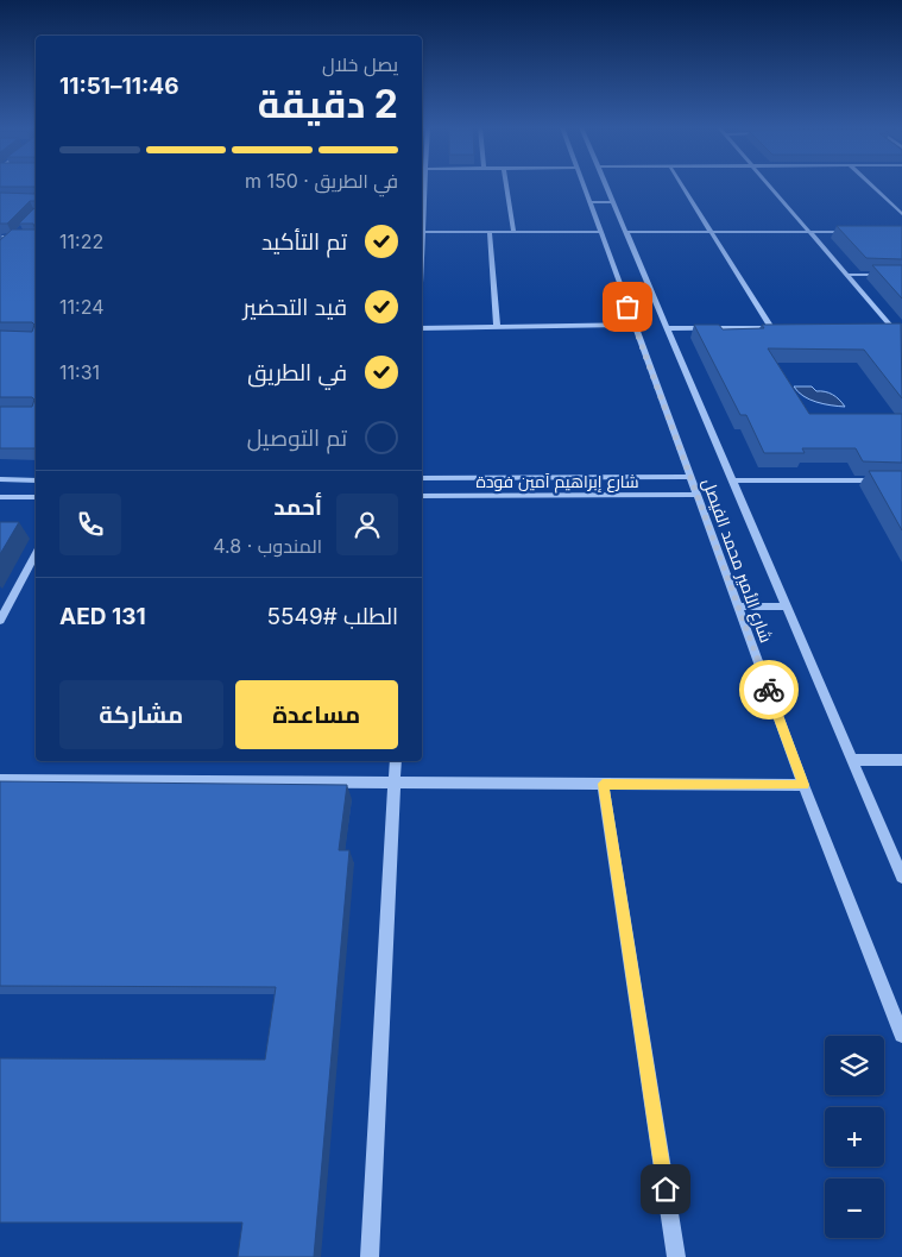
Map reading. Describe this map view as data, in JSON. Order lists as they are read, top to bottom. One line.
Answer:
{"streets":{"street":["شارع إبراهيم آمين فودة","شارع الأمير محمد الفيصل"]},"crossings":[["شارع إبراهيم آمين فودة","شارع الأمير محمد الفيصل"]],"page":{"heading":["2 دقيقة","يصل خلال","11:46–11:51"],"panel":["أحمد","المندوب · 4.8","الطلب #5549","AED 131"],"bar":"في الطريق · 150 m","list":[["تم التأكيد","11:22"],["قيد التحضير","11:24"],["في الطريق","11:31"],"تم التوصيل"],"buttons":["مساعدة","مشاركة"],"map_buttons":["+","−"]}}
